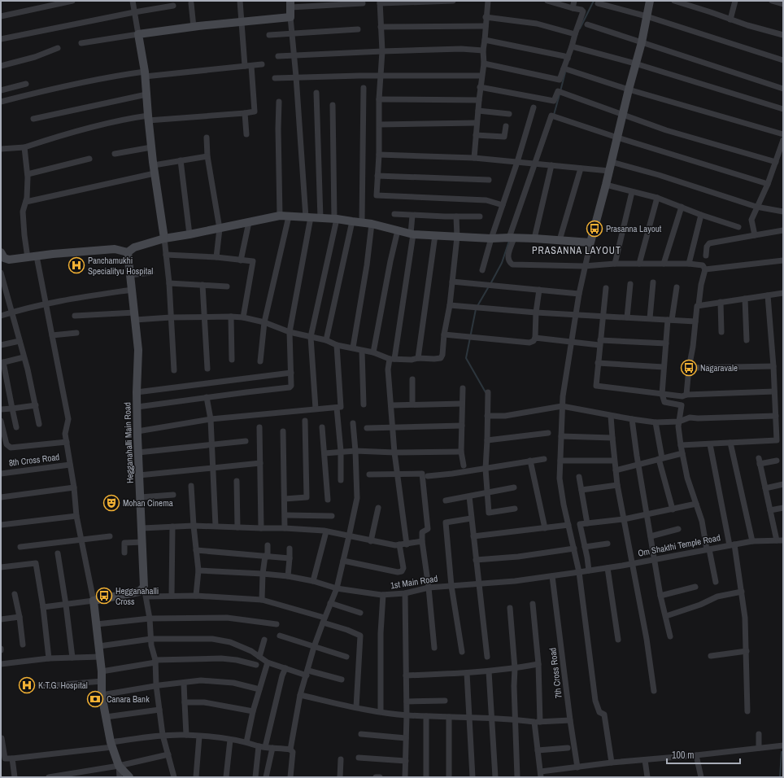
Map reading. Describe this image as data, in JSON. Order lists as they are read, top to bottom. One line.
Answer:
{"streets":{"street":["Hegganahalli Main Road","8th Cross Road","Om Shakthi Temple Road","1st Main Road","7th Cross Road"]},"crossings":[["Om Shakthi Temple Road","1st Main Road"],["1st Main Road","7th Cross Road"]],"districts":["PRASANNA LAYOUT"],"places":{"bus stop":["Prasanna Layout","Nagaravale","Hegganahalli Cross"],"hospital":["Panchamukhi Specialityu Hospital","K.T.G. Hospital"],"theatre":["Mohan Cinema"],"bank":["Canara Bank"]},"scale_bar":"100 m"}
